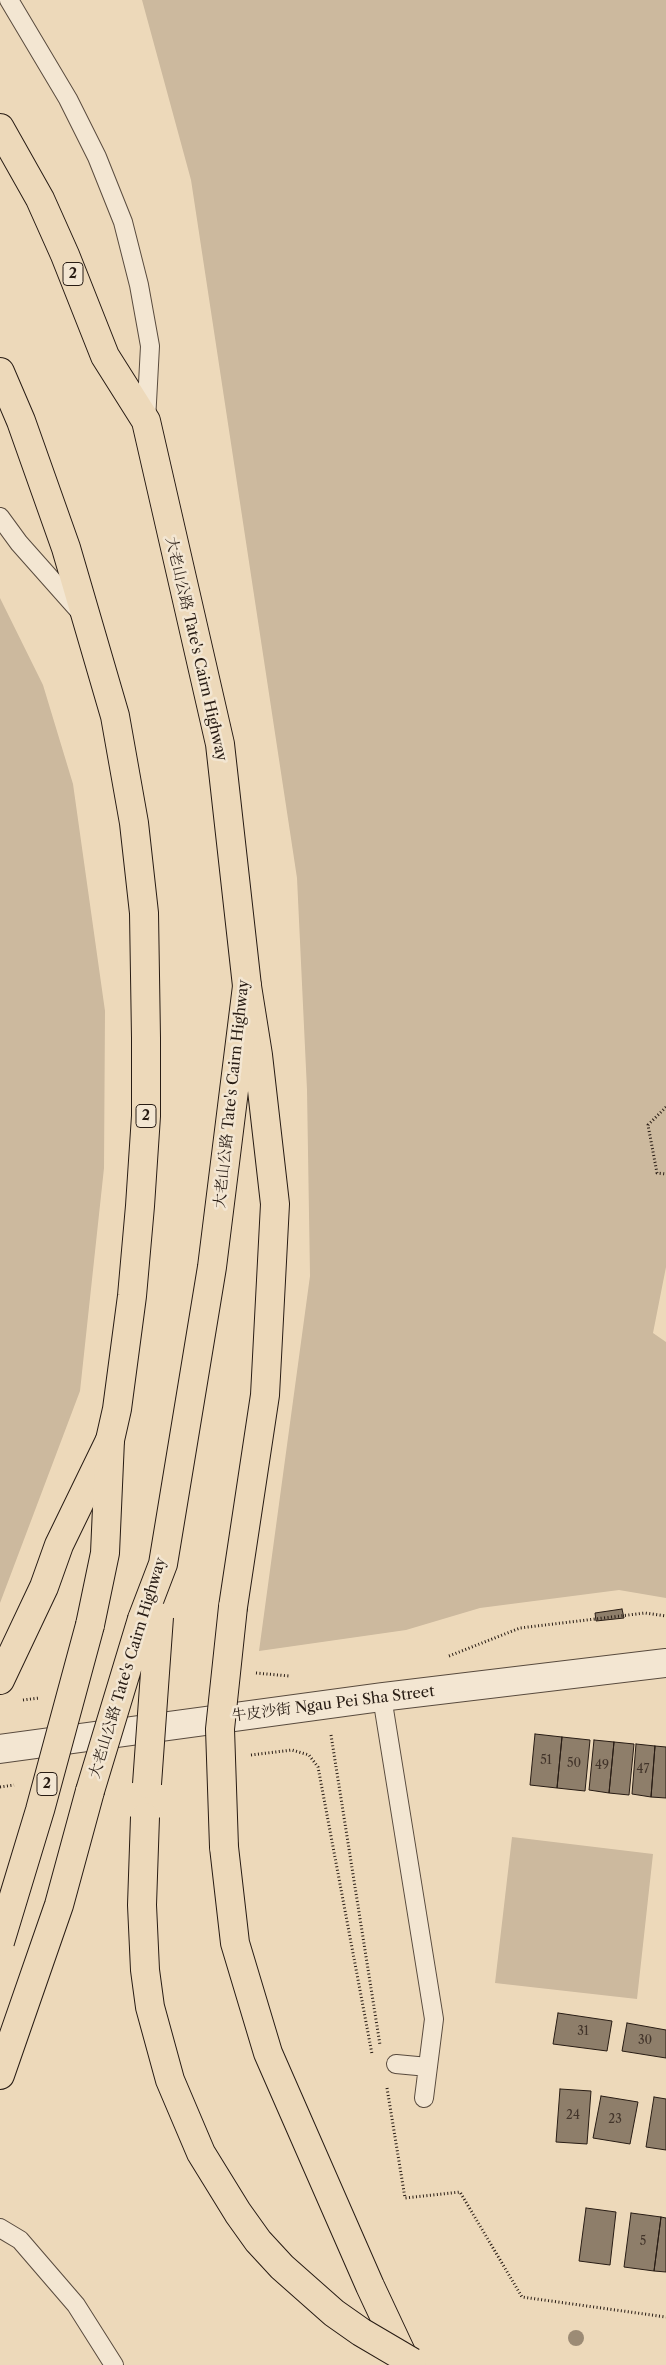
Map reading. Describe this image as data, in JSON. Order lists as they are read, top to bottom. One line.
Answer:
{"streets":{"highway":["2","大老山公路 Tate's Cairn Highway"],"street":["牛皮沙街 Ngau Pei Sha Street"]},"house_numbers":["51","50","49","47","31","30","24","23","5"]}
